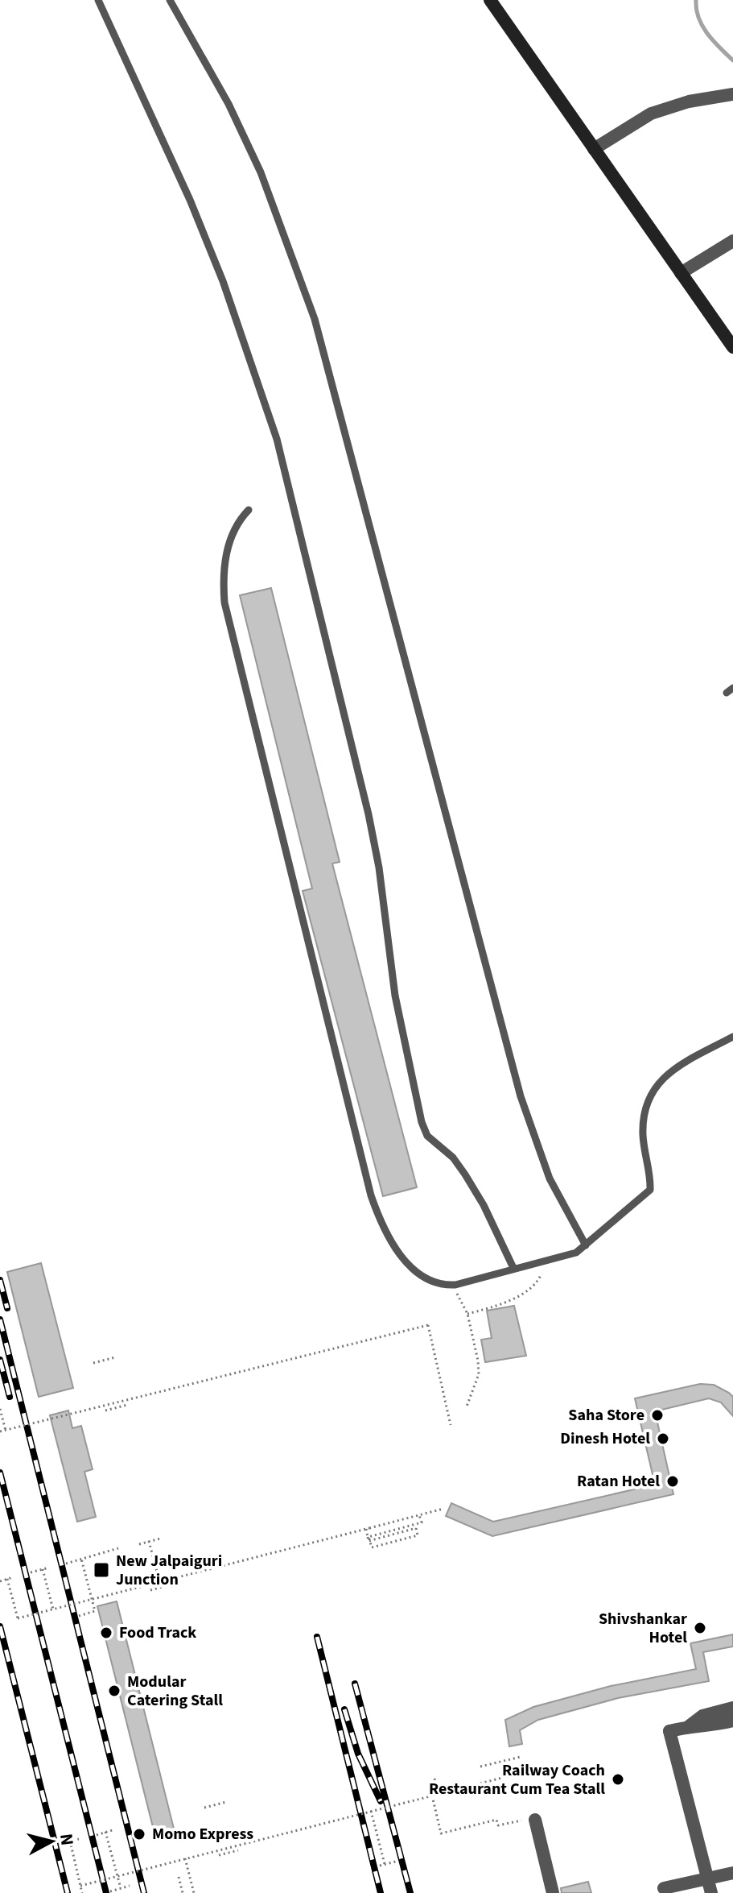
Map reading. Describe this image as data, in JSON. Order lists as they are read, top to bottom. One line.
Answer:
{"places":{"other":["Saha Store","Dinesh Hotel","Ratan Hotel","Shivshankar Hotel","Food Track","Modular Catering Stall","Railway Coach Restaurant Cum Tea Stall","Momo Express"],"transit":["New Jalpaiguri Junction"]},"north":"right"}
